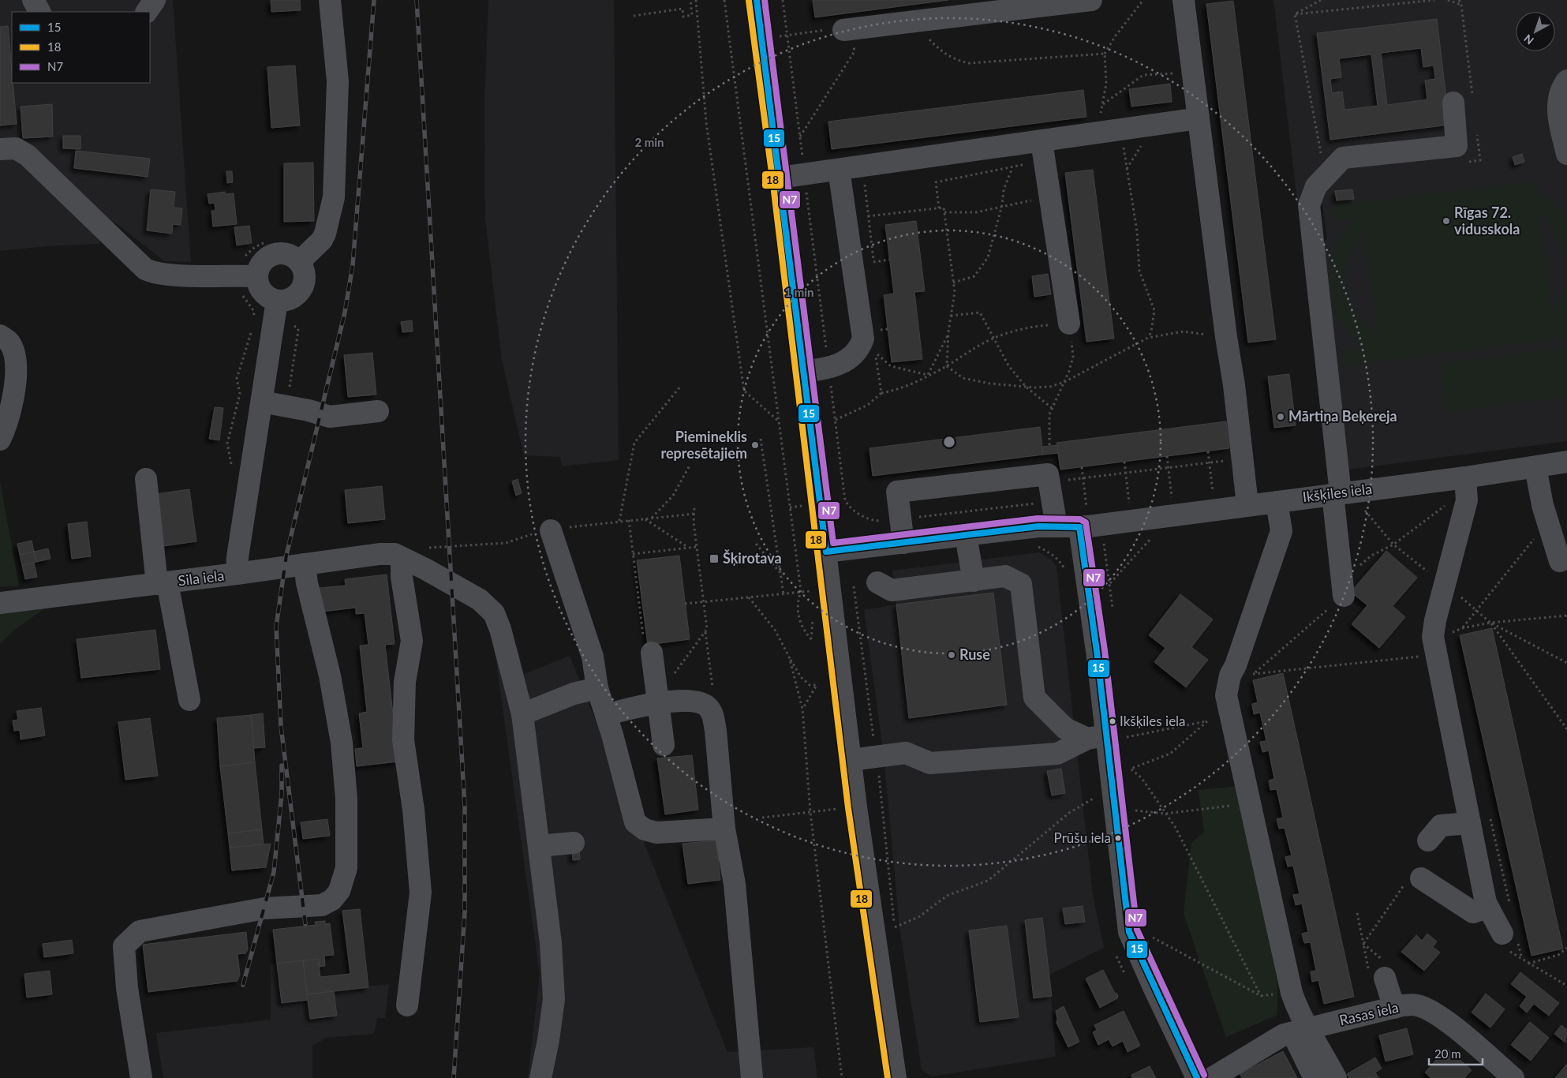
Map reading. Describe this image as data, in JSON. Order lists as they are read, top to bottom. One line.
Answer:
{"streets":{"street":["Ikšķiles iela","Sila iela","Rasas iela"]},"places":{"other":["Rīgas 72. vidusskola","Mārtiņa Beķereja","Piemineklis represētajiem","Ruse","Ikšķiles iela","Prūšu iela"],"transit":["Šķirotava"]},"lines":["transit line 15","transit line N7","transit line 18"],"legend":["15","18","N7"],"scale_bar":"20 m","north":"bottom left","rings":["2 min","1 min"]}
